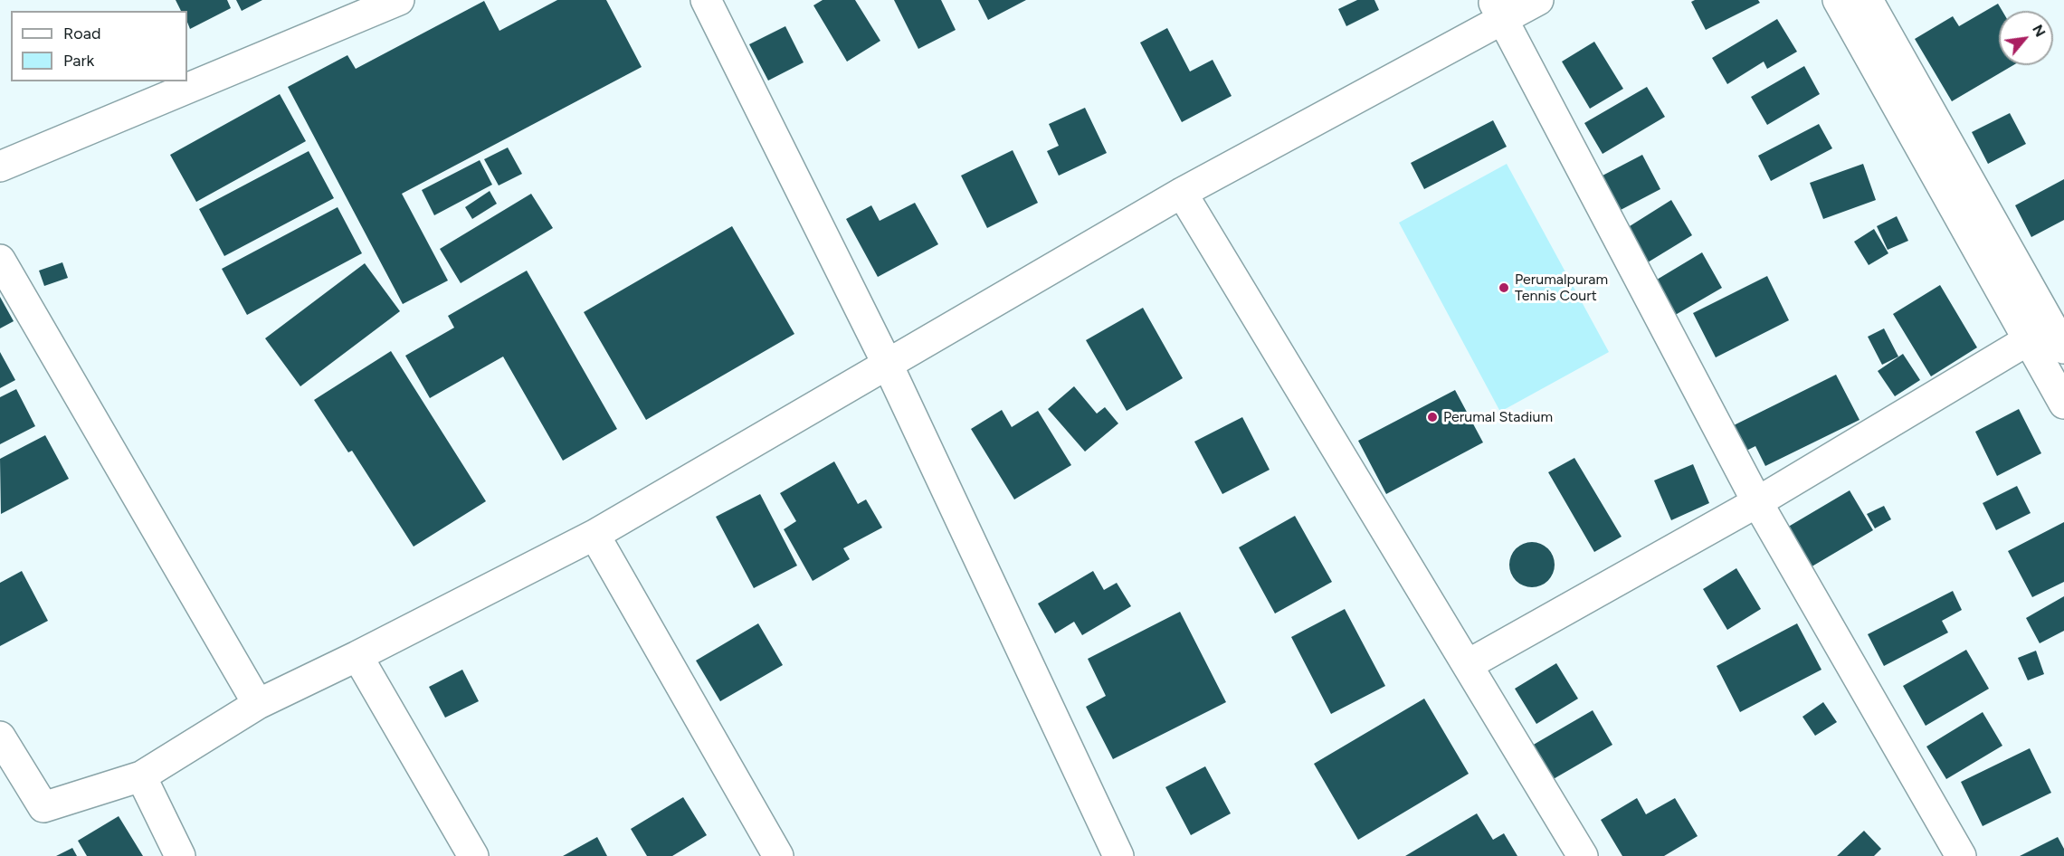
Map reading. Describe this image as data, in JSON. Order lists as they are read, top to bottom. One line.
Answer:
{"places":["Perumalpuram Tennis Court","Perumal Stadium"],"legend":["Road","Park"],"north":"top right"}
